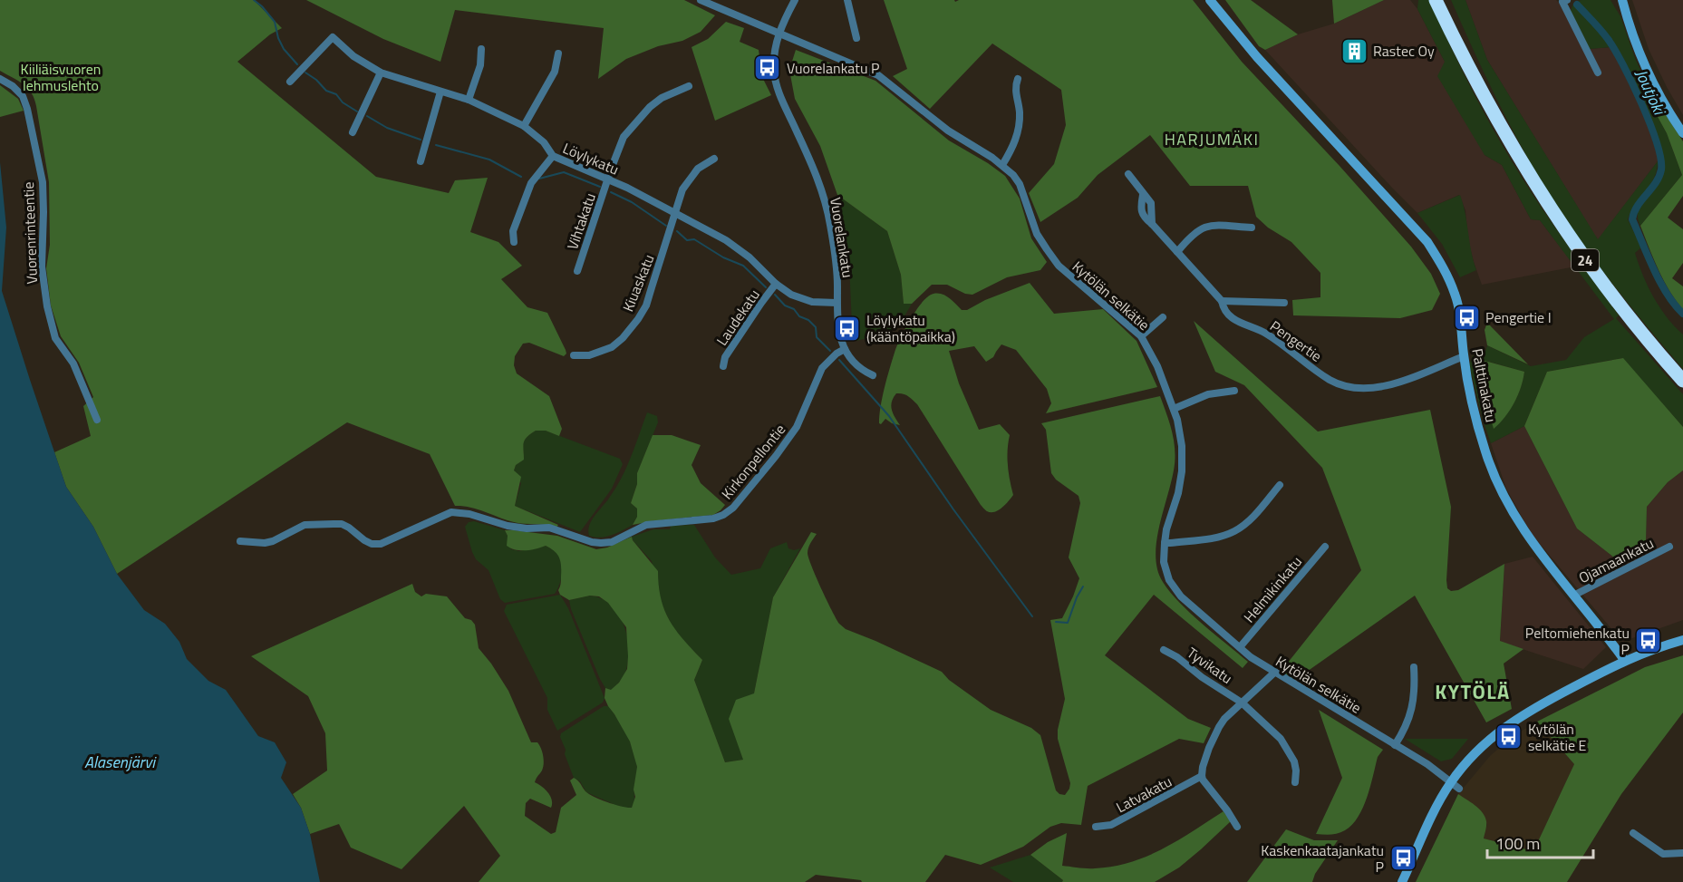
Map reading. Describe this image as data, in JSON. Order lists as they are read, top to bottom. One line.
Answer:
{"streets":{"highway":["24"],"street":["Löylykatu","Vihtakatu","Vuorenrinteentie","Vuorelankatu","Kiuaskatu","Kytölän selkätie","Laudekatu","Pengertie","Palttinakatu","Kirkonpellontie","Ojamaankatu","Helmikinkatu","Tyvikatu","Latvakatu"]},"crossings":[["Löylykatu","Vihtakatu"],["Löylykatu","Vuorelankatu"],["Löylykatu","Kiuaskatu"],["Löylykatu","Laudekatu"],["Vuorelankatu","Kytölän selkätie"],["Vuorelankatu","Kirkonpellontie"],["Kytölän selkätie","Helmikinkatu"],["Pengertie","Palttinakatu"],["Palttinakatu","Ojamaankatu"]],"districts":["HARJUMÄKI","KYTÖLÄ"],"water":["Joutjoki","Alasenjärvi"],"parks":["Kiiliäisvuoren lehmuslehto"],"places":{"building":["Rastec Oy"],"bus stop":["Vuorelankatu P","Pengertie I","Löylykatu (kääntöpaikka)","Peltomiehenkatu P","Kytölän selkätie E","Kaskenkaatajankatu P"]},"scale_bar":"100 m"}
